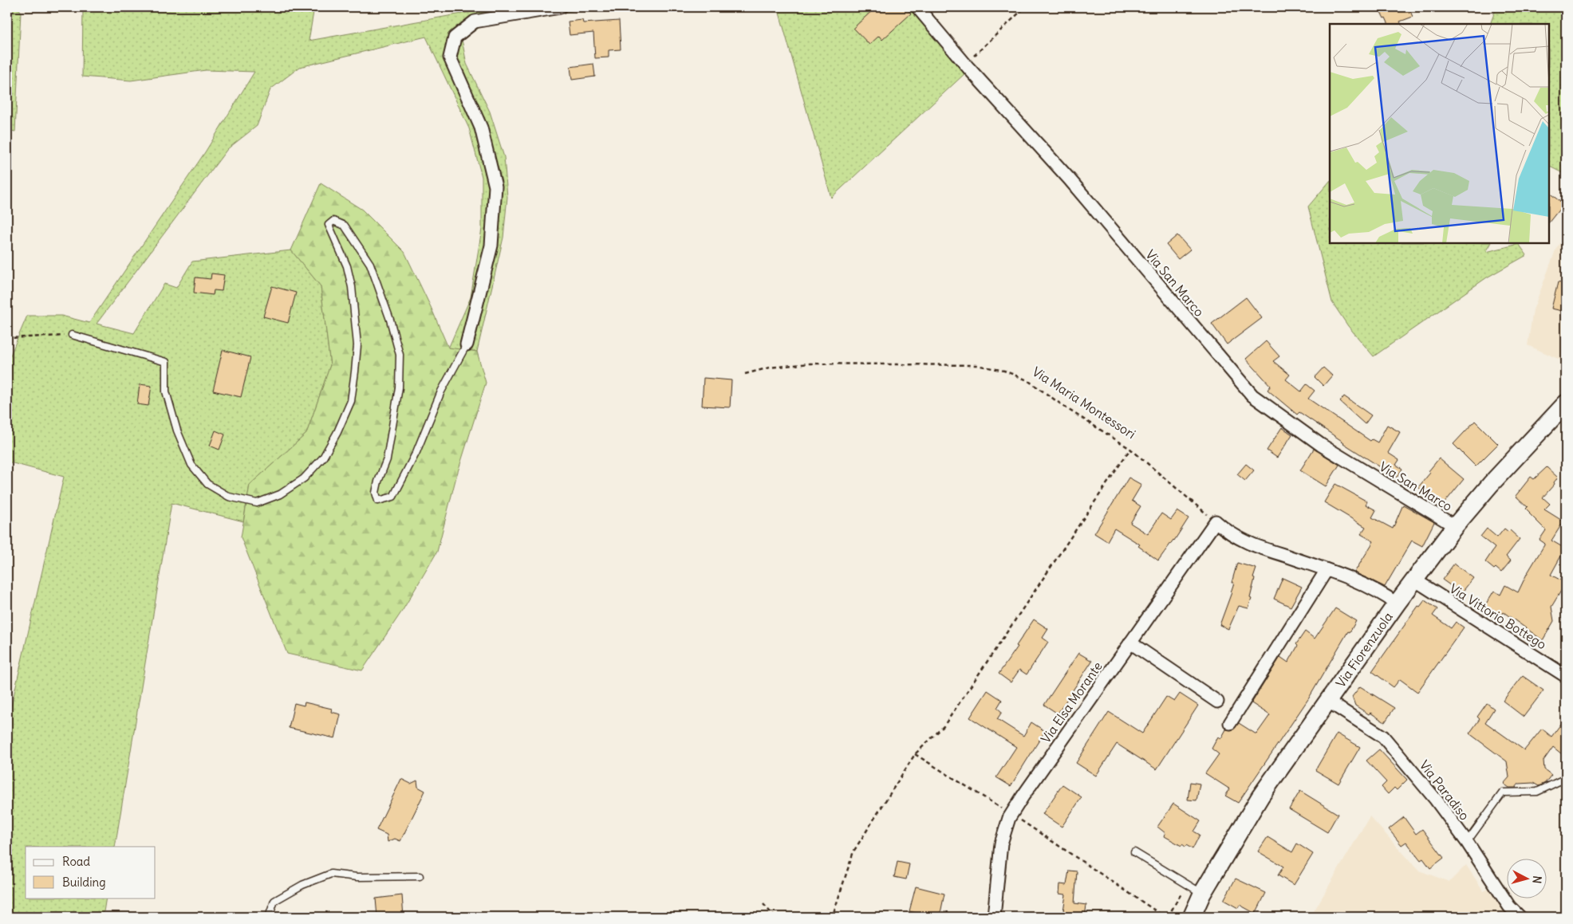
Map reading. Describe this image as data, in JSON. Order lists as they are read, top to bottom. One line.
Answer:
{"streets":{"street":["Via San Marco","Via Vittorio Bottego","Via Fiorenzuola","Via Elsa Morante","Via Paradiso"],"path":["Via Maria Montessori"]},"crossings":[["Via San Marco","Via Fiorenzuola"],["Via Maria Montessori","Via Elsa Morante"],["Via Vittorio Bottego","Via Fiorenzuola"],["Via Fiorenzuola","Via Paradiso"]],"legend":["Road","Building"],"north":"right"}
